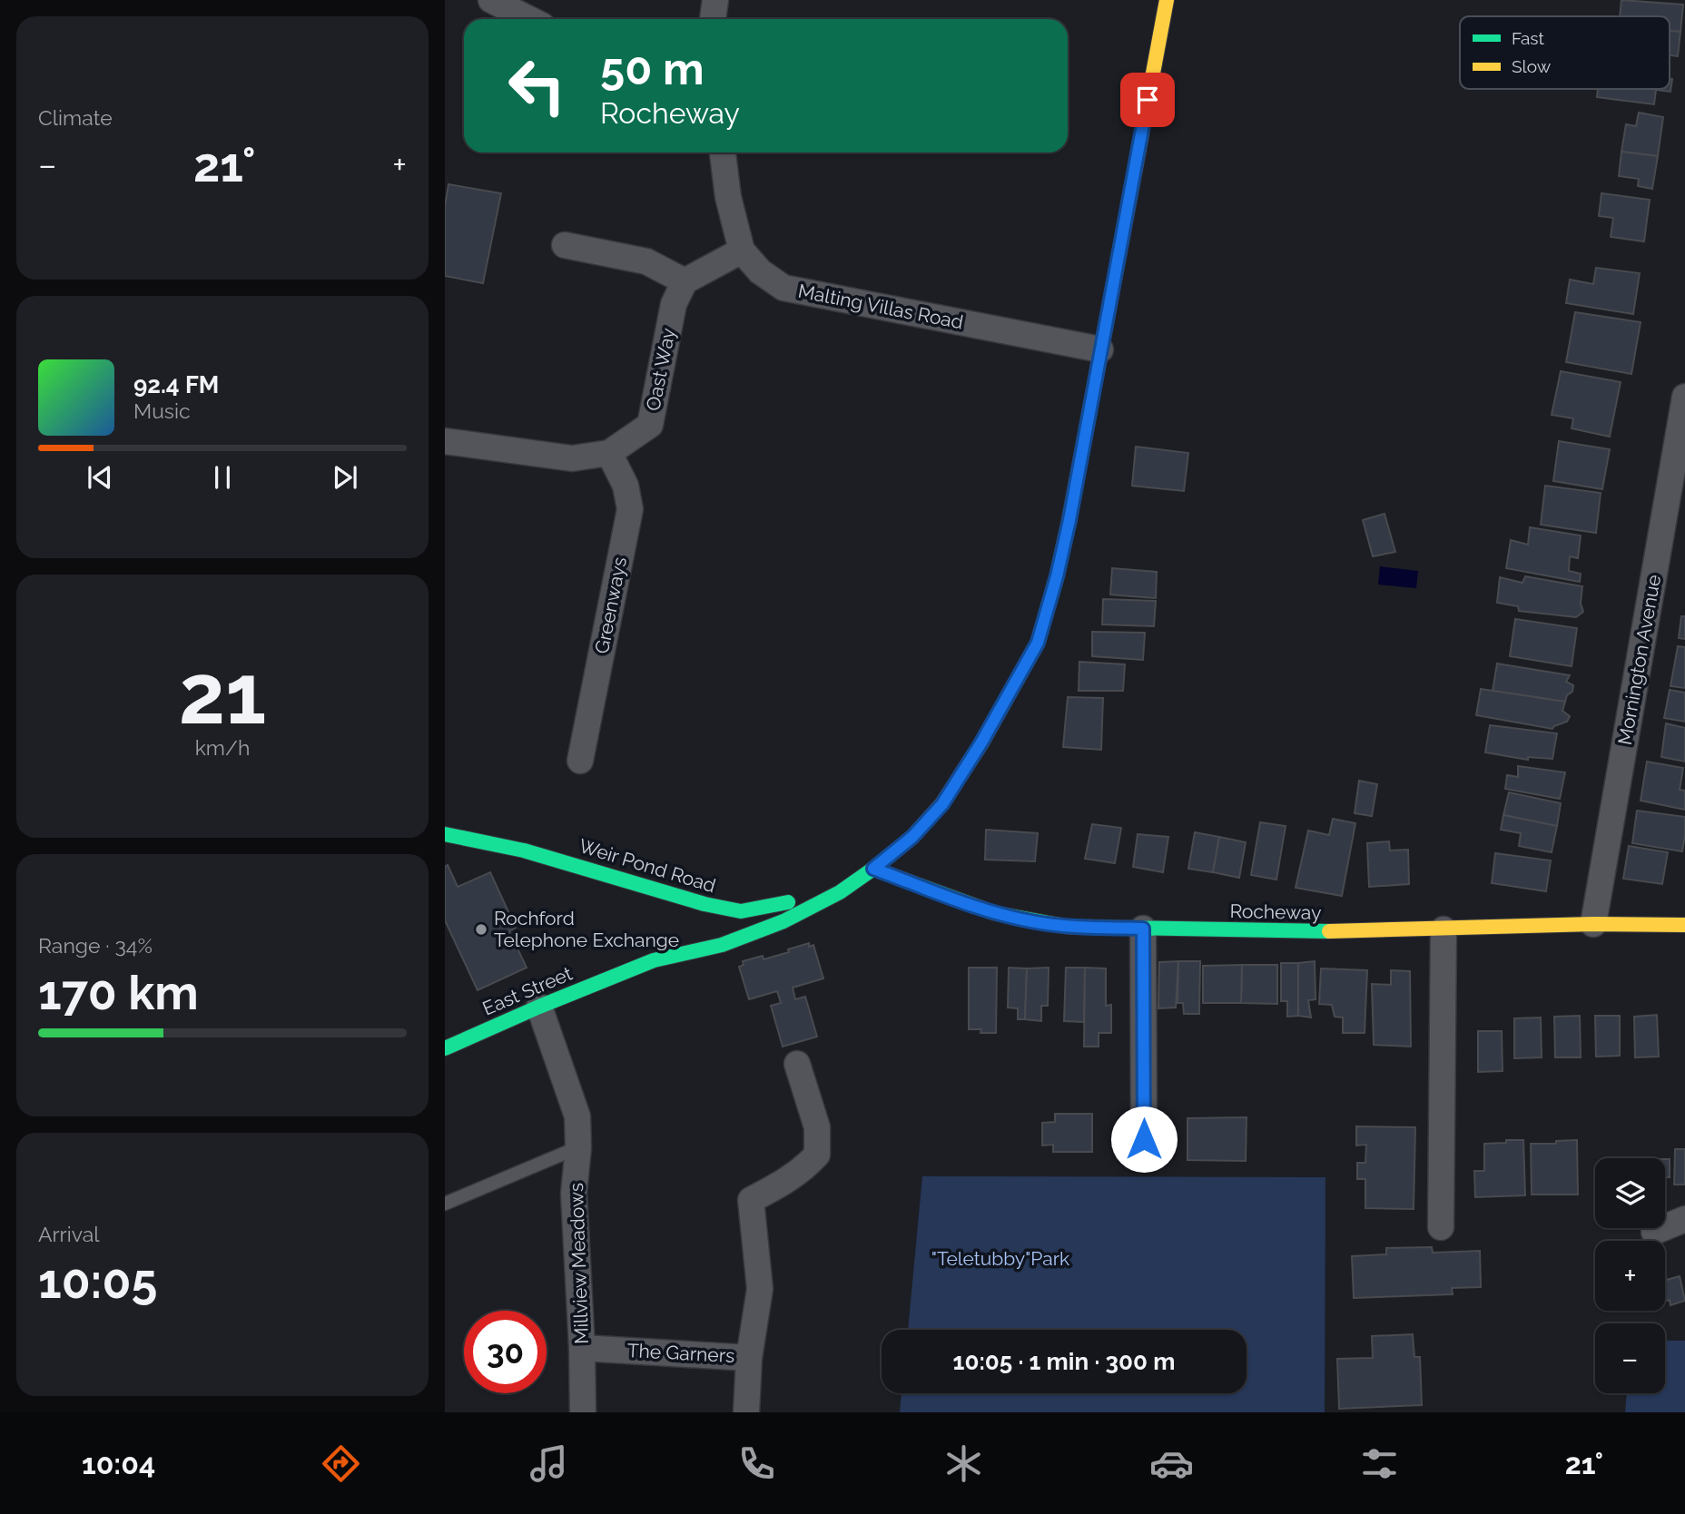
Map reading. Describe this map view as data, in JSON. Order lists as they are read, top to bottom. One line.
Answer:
{"streets":{"street":["Malting Villas Road","Oast Way","Greenways","Mornington Avenue","Weir Pond Road","Rocheway","East Street","Millview Meadows","The Garners"]},"crossings":[["Malting Villas Road","East Street"],["Oast Way","Greenways"],["Mornington Avenue","Rocheway"],["Weir Pond Road","East Street"],["Rocheway","East Street"],["East Street","Millview Meadows"],["Millview Meadows","The Garners"]],"parks":["\"Teletubby\"Park"],"places":["Rochford Telephone Exchange"],"legend":["Fast","Slow"],"page":{"tile":["Climate",["21","km/h"],["Range · 34%","170 km"],["Arrival","10:05"]],"turn":["50 m","Rocheway"],"heat":["−","21°","+"],"song":["92.4 FM","Music"],"map_buttons":["+","−"],"limit":"30","trip":"10:05 · 1 min · 300 m","tabs":["10:04","21°"]}}
